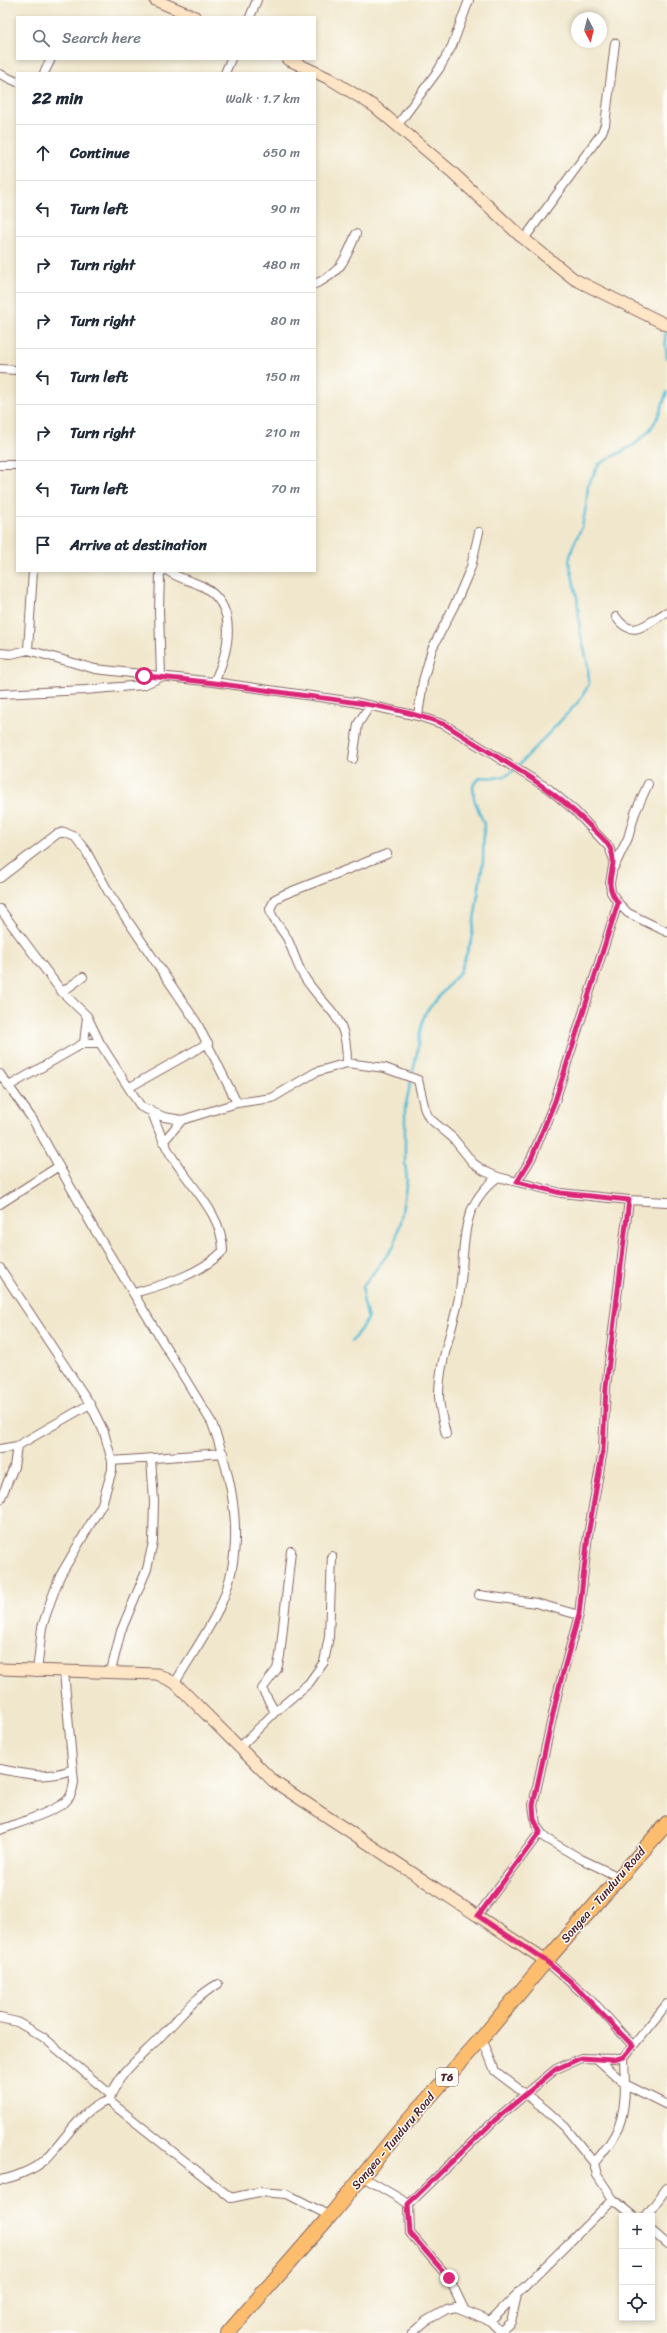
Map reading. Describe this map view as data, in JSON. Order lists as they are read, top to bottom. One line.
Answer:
{"streets":{"highway":["Songea - Tunduru Road","T6"]},"north":"bottom","page":{"search":"Search here","heading":["22 min","Walk · 1.7 km"],"list":[["Continue","650 m"],["Turn left","90 m"],["Turn right","480 m"],["Turn right","80 m"],["Turn left","150 m"],["Turn right","210 m"],["Turn left","70 m"],"Arrive at destination"],"map_buttons":["+","−"]}}
